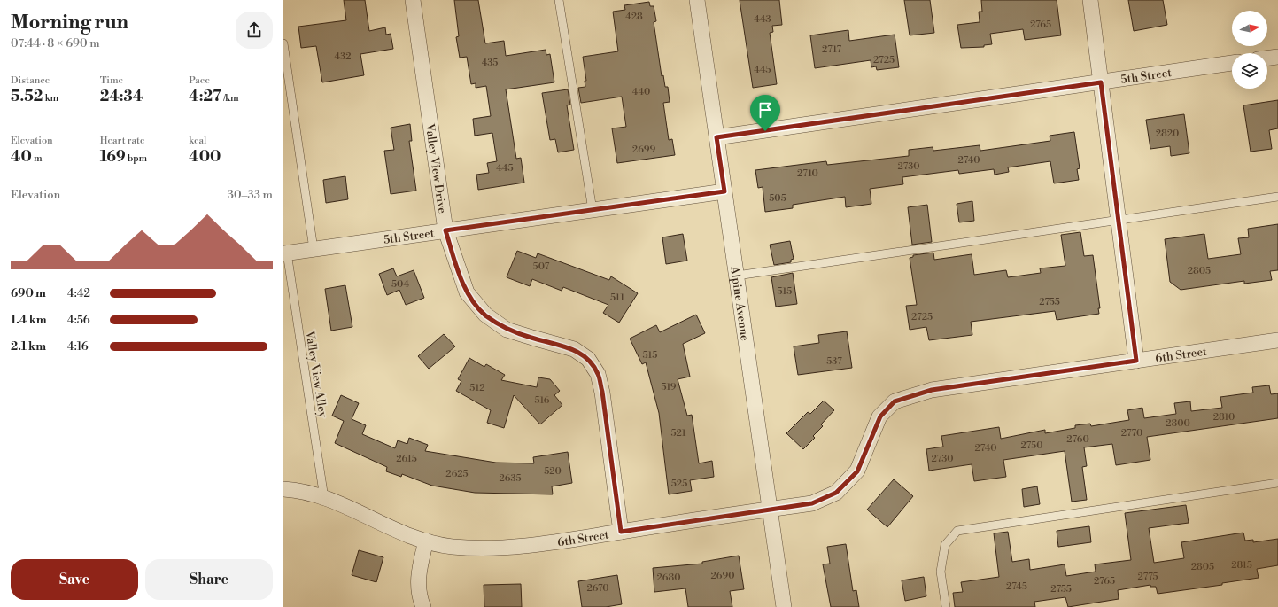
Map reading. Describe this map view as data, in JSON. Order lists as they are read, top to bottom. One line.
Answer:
{"streets":{"street":["5th Street","Valley View Drive","Alpine Avenue","6th Street"],"lane":["Valley View Alley"]},"crossings":[["5th Street","Valley View Drive"],["5th Street","Alpine Avenue"],["5th Street","Valley View Alley"],["Valley View Drive","6th Street"],["Alpine Avenue","6th Street"],["6th Street","Valley View Alley"]],"house_numbers":["428","443","2765","2717","432","2725","435","445","440","2820","2699","2740","2730","445","2710","505","507","2805","504","515","511","2755","2725","515","537","519","512","516","2810","2800","521","2770","2760","2750","2740","2615","2730","520","2625","2635","525","2815","2805","2690","2775","2680","2765","2745","2670","2755"],"north":"right","page":{"heading":["Morning run","07:44 · 8 × 690 m"],"stats":[["Distance","5.52 km"],["Time","24:34"],["Pace","4:27 /km"],["Elevation","40 m"],["Heart rate","169 bpm"],["kcal","400"]],"chart":["Elevation","30–33 m"],"list":[{"name":"690 m","note":"4:42"},{"name":"1.4 km","note":"4:56"},{"name":"2.1 km","note":"4:16"}],"buttons":["Save","Share"]}}
